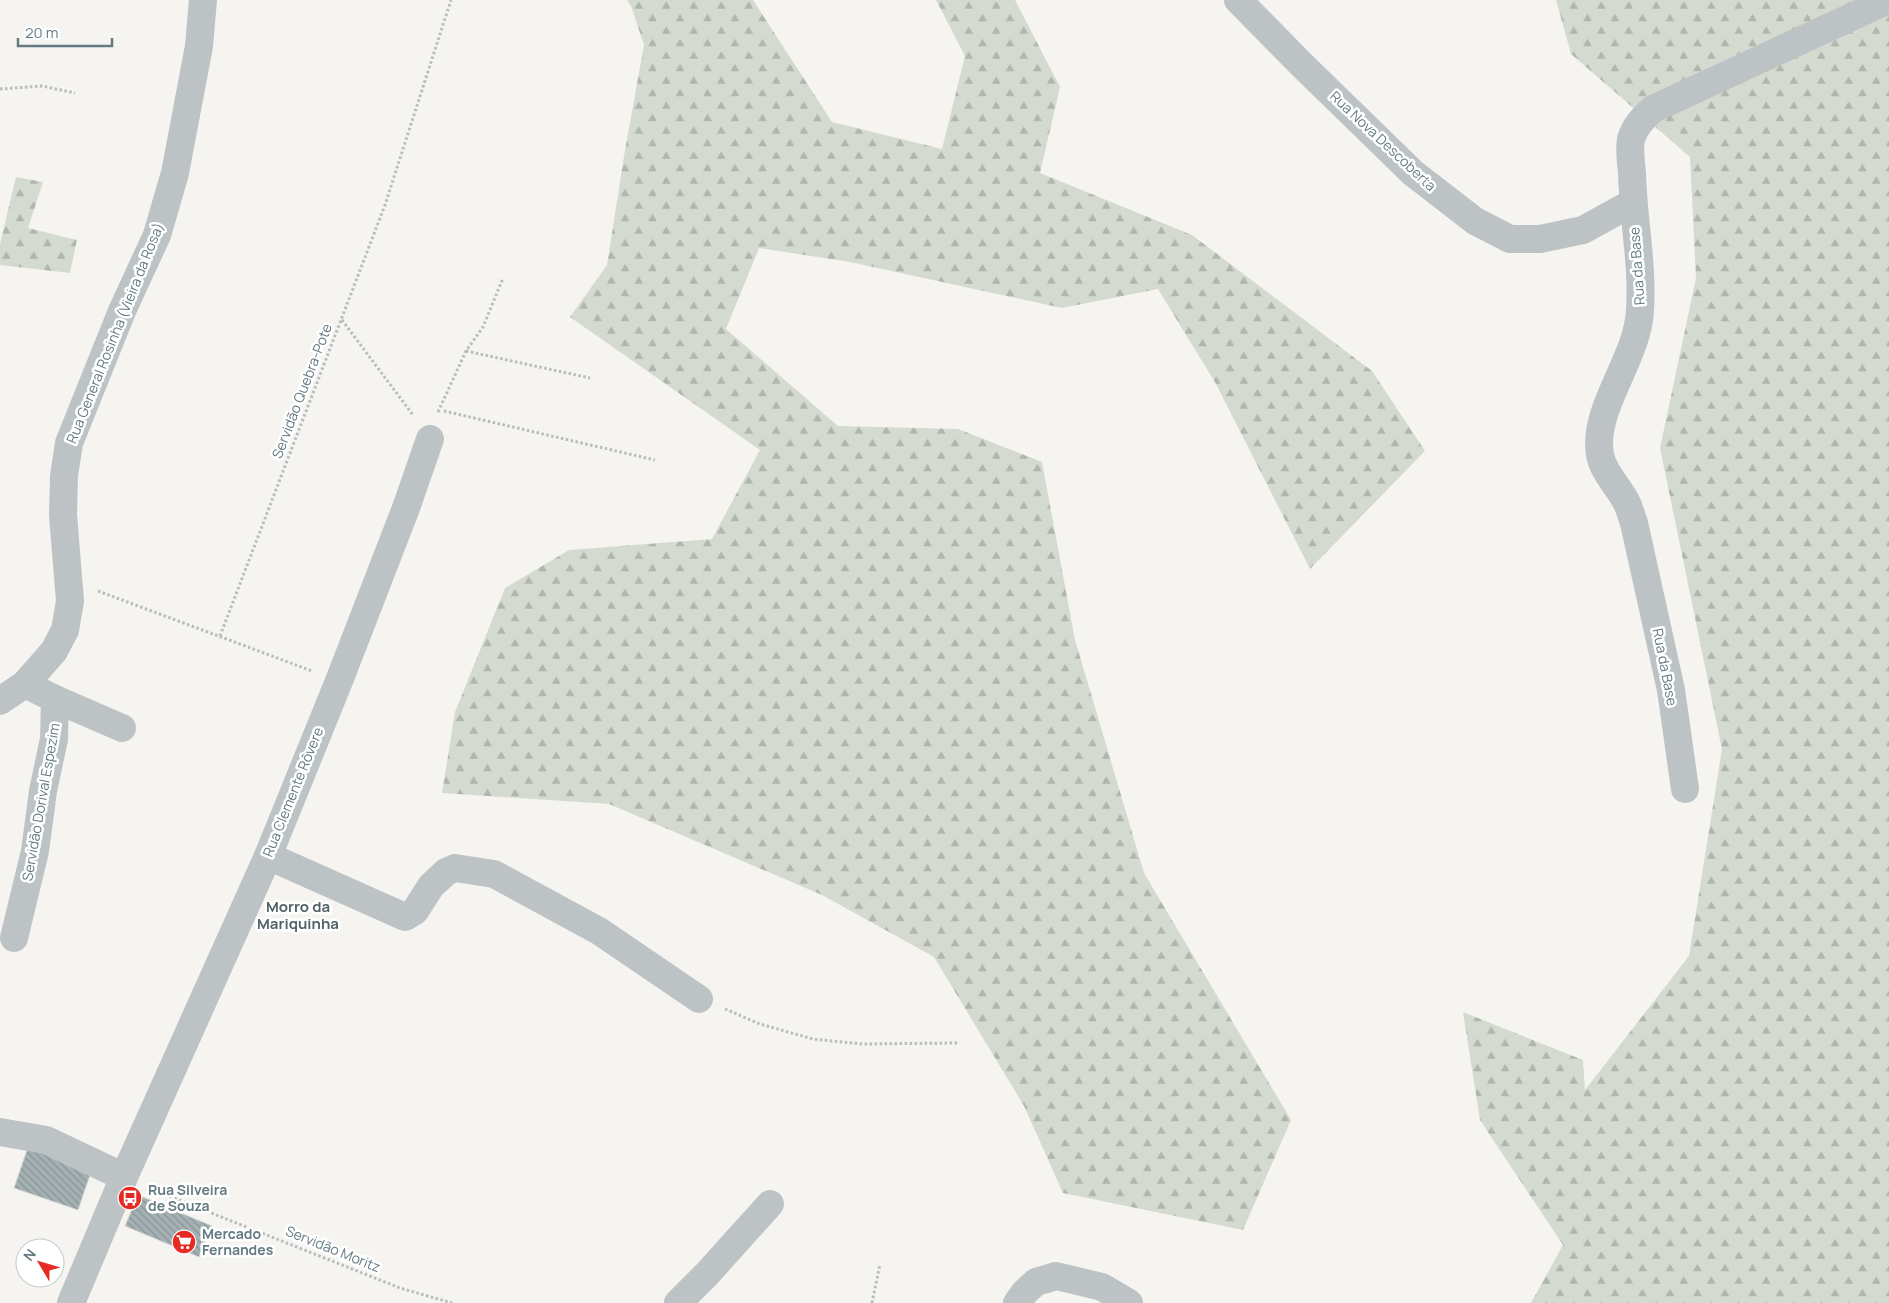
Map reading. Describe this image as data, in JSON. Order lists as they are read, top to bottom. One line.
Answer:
{"streets":{"street":["Rua Nova Descoberta","Rua da Base","Rua General Rosinha (Vieira da Rosa)","Rua Clemente Rôvere","Servidão Dorival Espezim"],"path":["Servidão Quebra-Pote","Servidão Moritz"]},"crossings":[["Rua Nova Descoberta","Rua da Base"],["Rua Clemente Rôvere","Servidão Moritz"]],"districts":["Morro da Mariquinha"],"places":{"bus stop":["Rua Silveira de Souza"],"supermarket":["Mercado Fernandes"]},"scale_bar":"20 m","north":"top left"}
